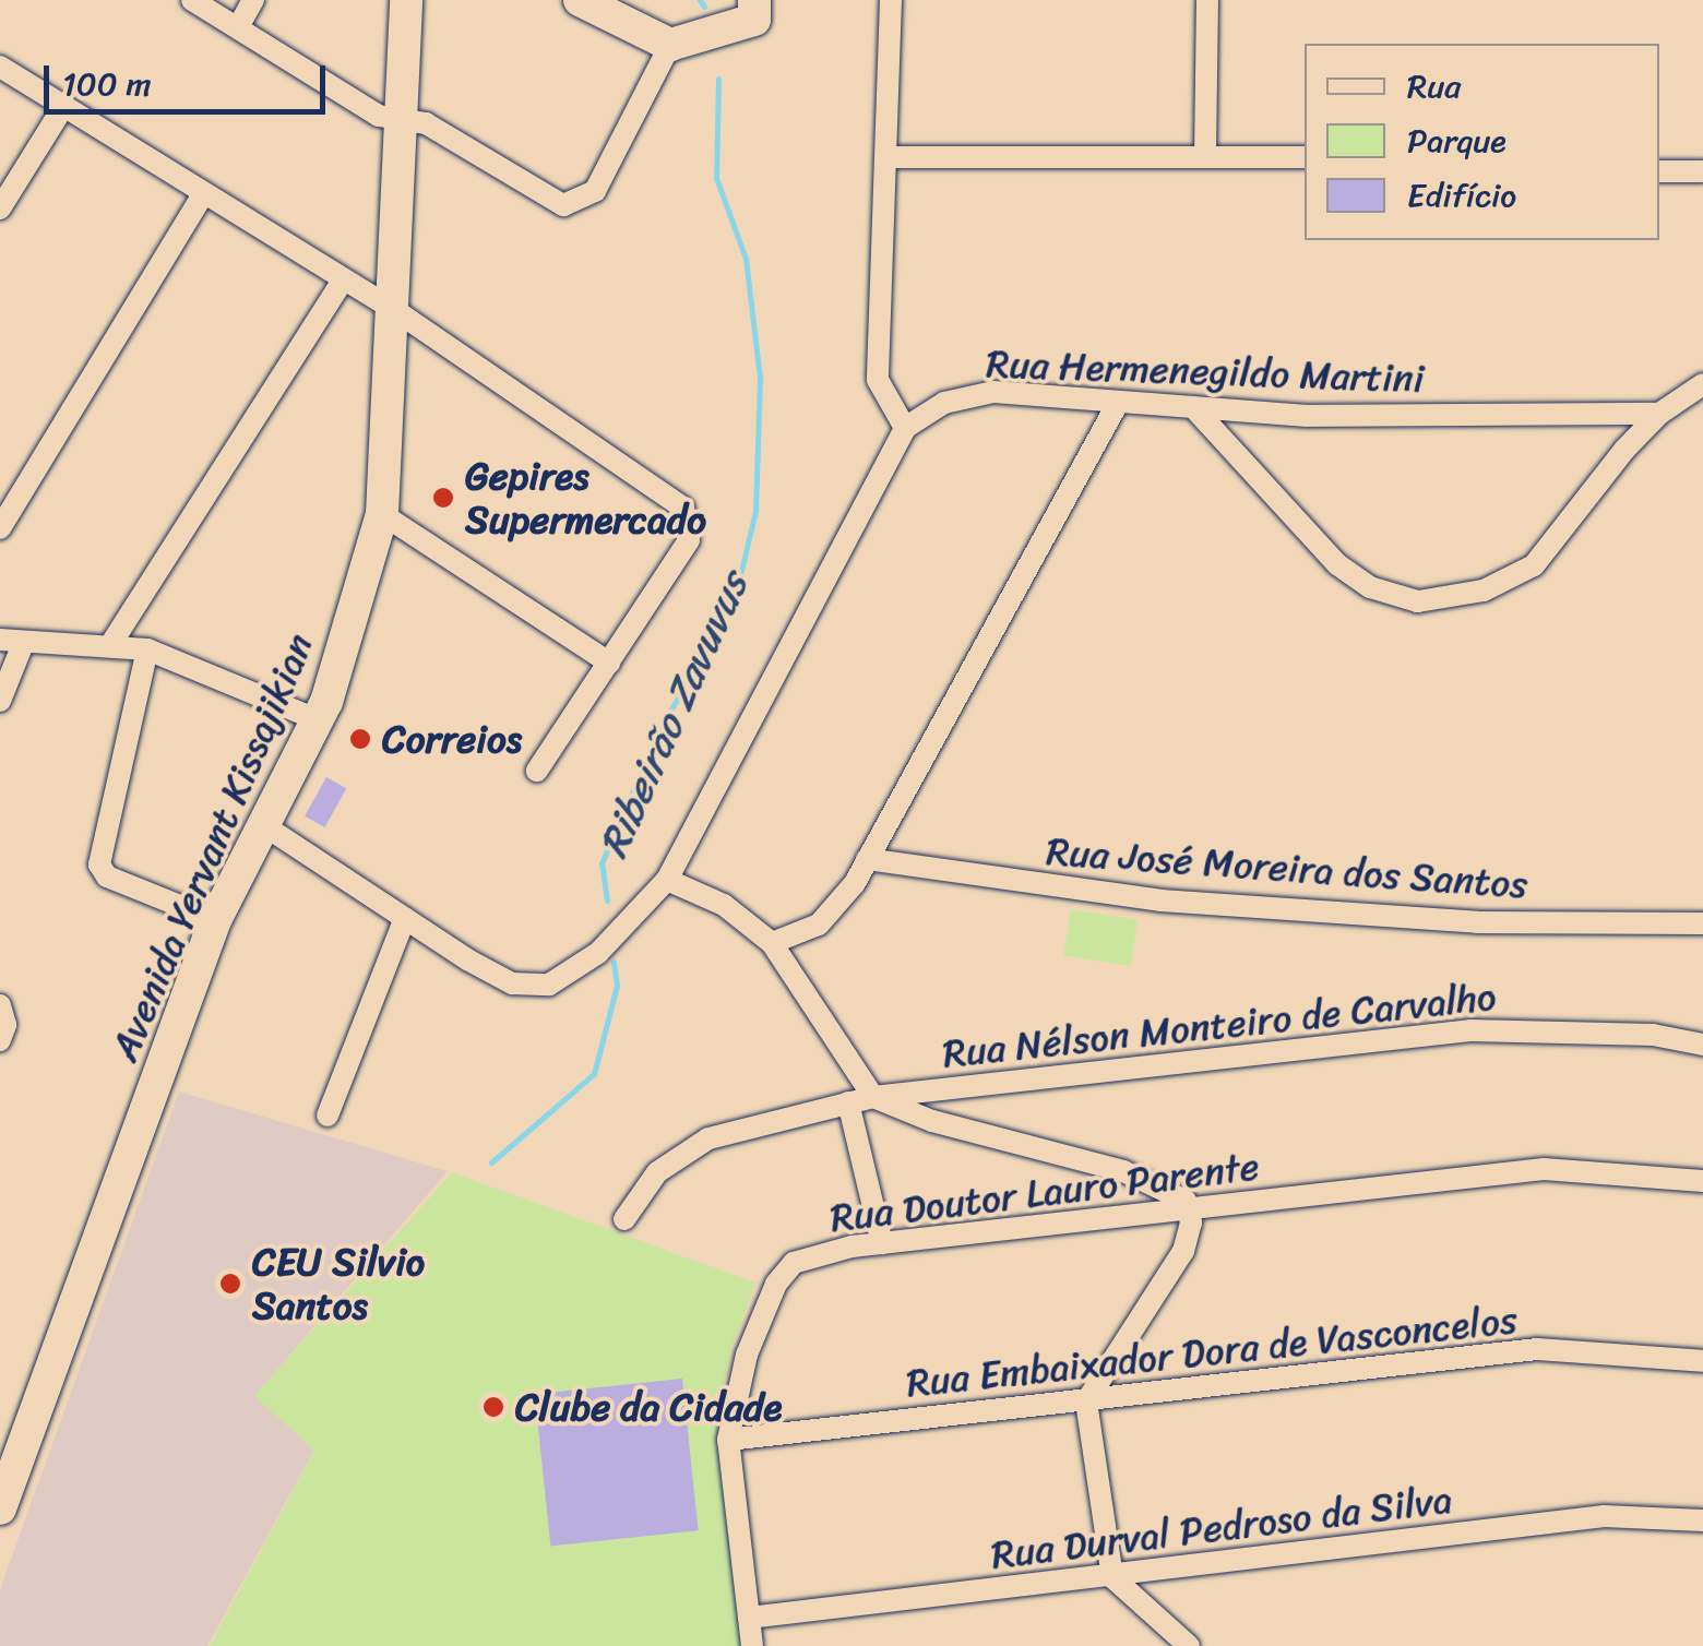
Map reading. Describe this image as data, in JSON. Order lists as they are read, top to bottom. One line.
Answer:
{"streets":{"main road":["Avenida Yervant Kissajikian"],"street":["Rua Hermenegildo Martini","Rua José Moreira dos Santos","Rua Nélson Monteiro de Carvalho","Rua Doutor Lauro Parente","Rua Embaixador Dora de Vasconcelos","Rua Durval Pedroso da Silva"]},"crossings":[["Rua Doutor Lauro Parente","Rua Embaixador Dora de Vasconcelos"],["Rua Doutor Lauro Parente","Rua Durval Pedroso da Silva"]],"water":["Ribeirão Zavuvus"],"places":["Gepires Supermercado","Correios","CEU Silvio Santos","Clube da Cidade"],"legend":["Rua","Parque","Edifício"],"scale_bar":"100 m"}
